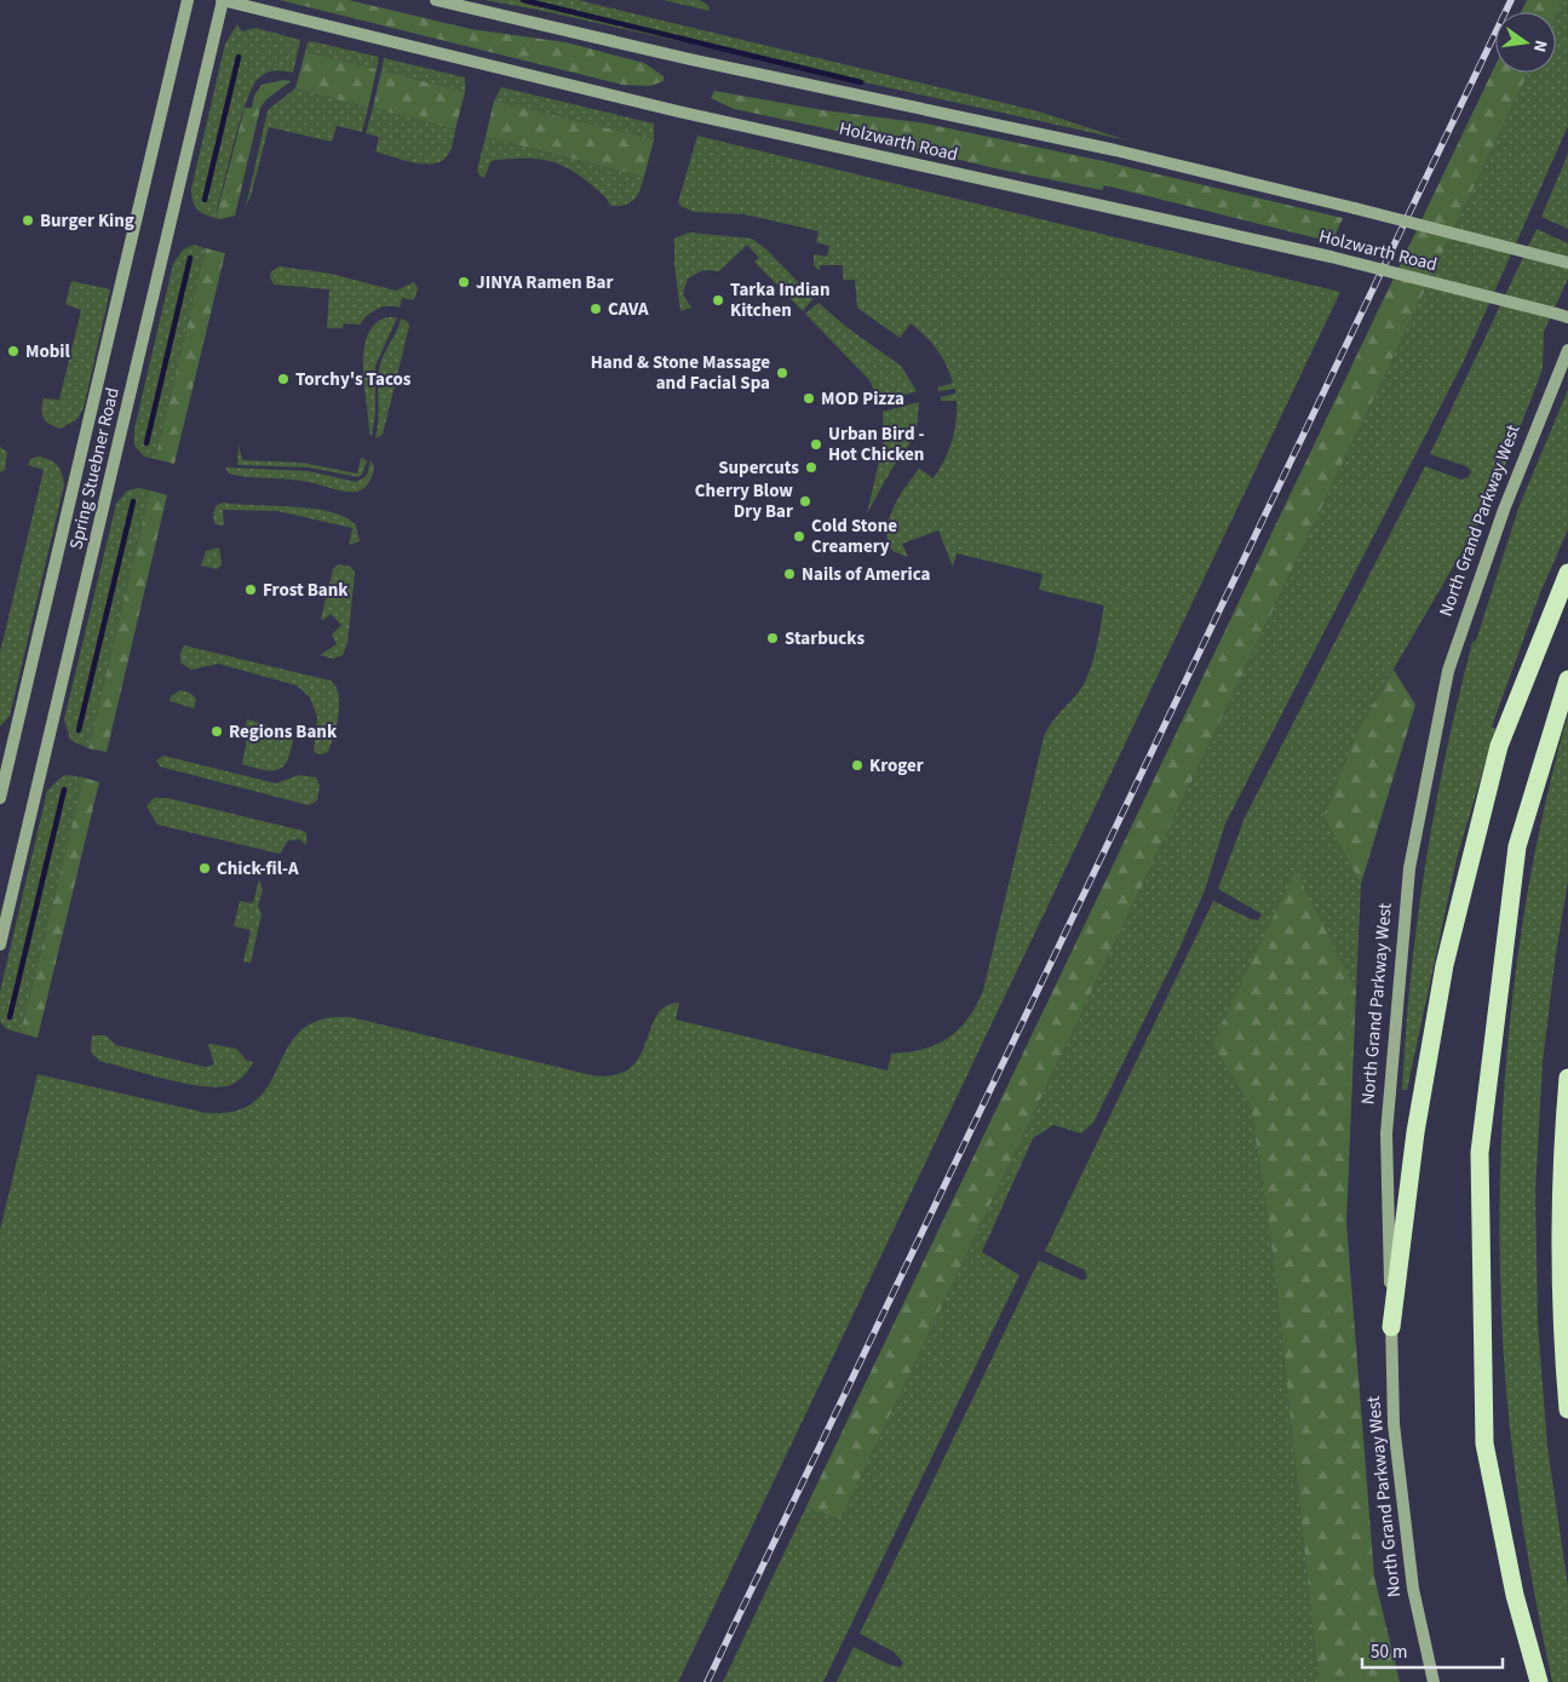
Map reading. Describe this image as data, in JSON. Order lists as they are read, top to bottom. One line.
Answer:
{"streets":{"main road":["Holzwarth Road","Spring Stuebner Road","North Grand Parkway West"]},"crossings":[["Holzwarth Road","Spring Stuebner Road"]],"places":["Burger King","JINYA Ramen Bar","Tarka Indian Kitchen","CAVA","Mobil","Hand & Stone Massage and Facial Spa","Torchy's Tacos","MOD Pizza","Urban Bird - Hot Chicken","Supercuts","Cherry Blow Dry Bar","Cold Stone Creamery","Nails of America","Frost Bank","Starbucks","Regions Bank","Kroger","Chick-fil-A"],"scale_bar":"50 m","north":"right"}
